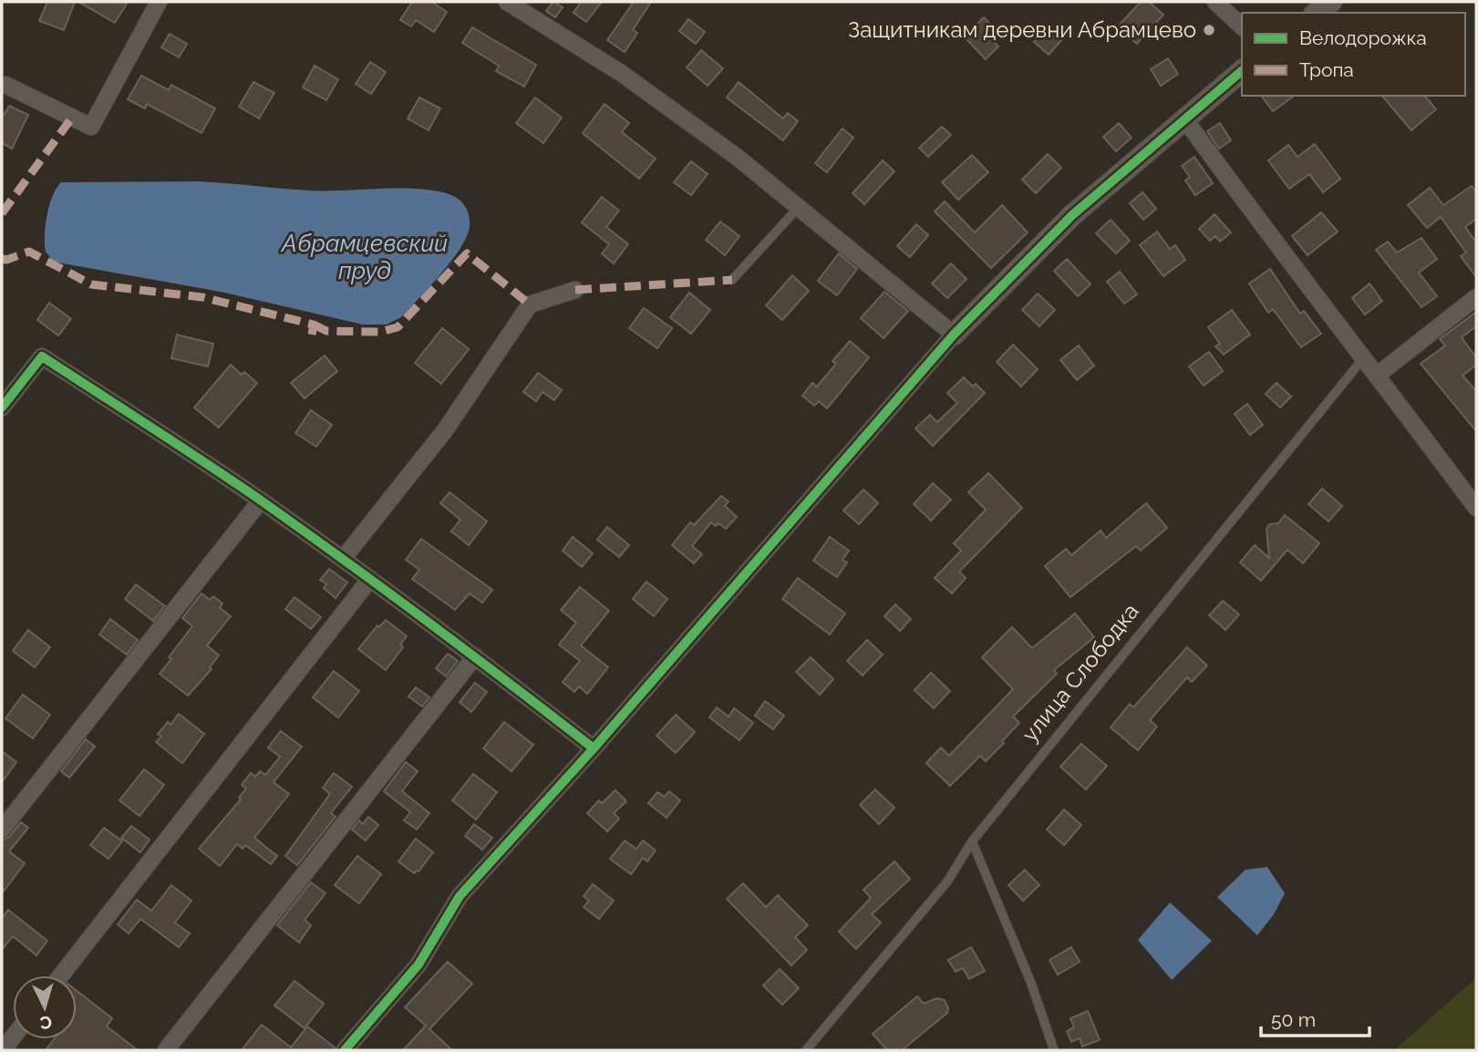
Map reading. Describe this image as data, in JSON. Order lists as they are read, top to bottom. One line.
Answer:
{"streets":{"lane":["улица Слободка"]},"water":["Абрамцевский пруд"],"places":["Защитникам деревни Абрамцево"],"legend":["Велодорожка","Тропа"],"scale_bar":"50 m","north":"bottom"}
